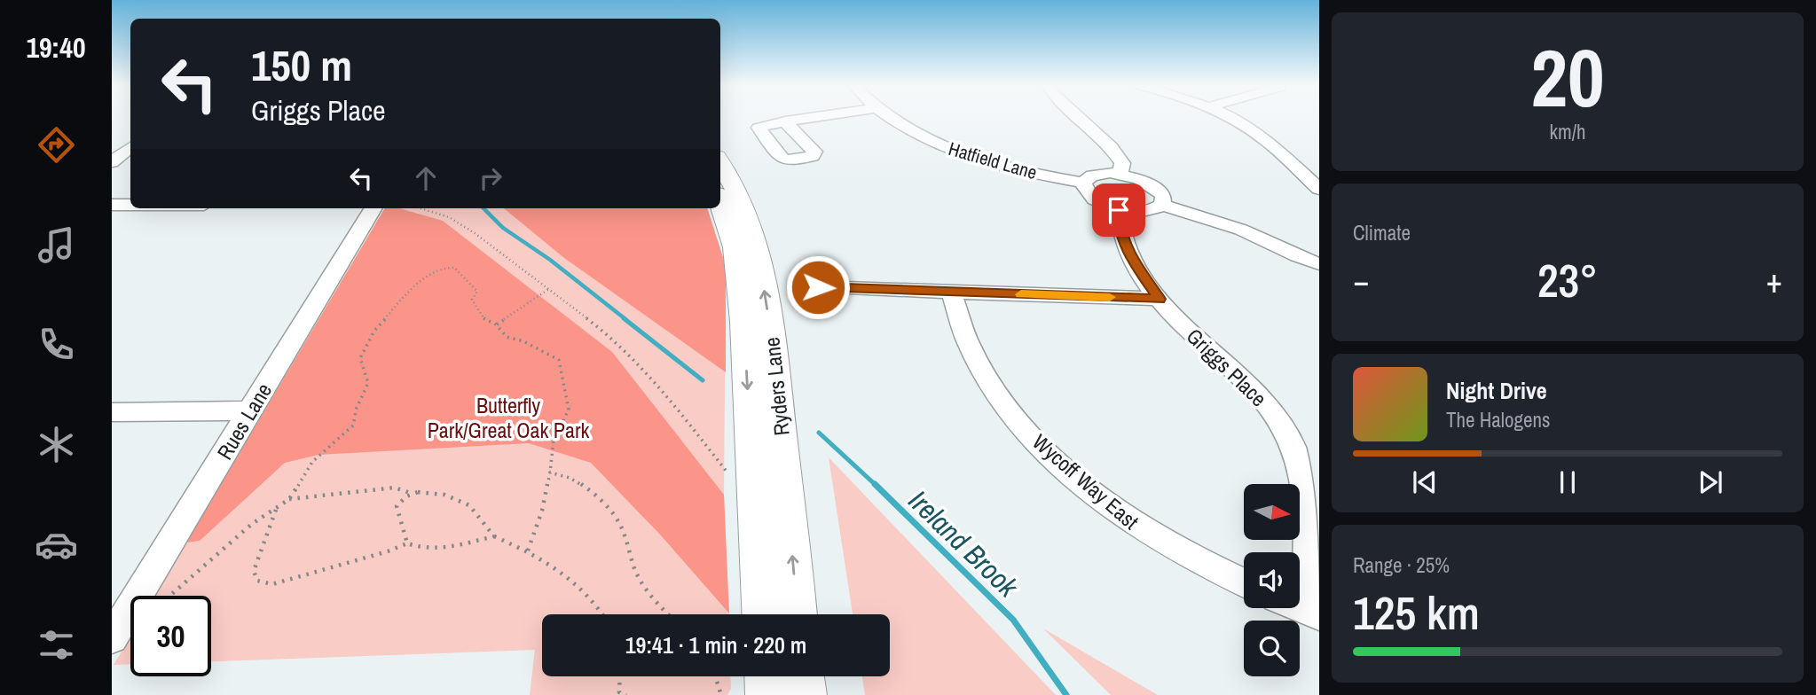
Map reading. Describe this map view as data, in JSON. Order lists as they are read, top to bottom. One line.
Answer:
{"streets":{"main road":["Ryders Lane"],"street":["Hatfield Lane","Griggs Place","Rues Lane","Wycoff Way East"]},"water":["Ireland Brook"],"parks":["Butterfly Park/Great Oak Park"],"north":"right","page":{"tabs":"19:40","tile":[["20","km/h"],"Climate",["Range · 25%","125 km"]],"turn":["150 m","Griggs Place"],"heat":["−","23°","+"],"song":["Night Drive","The Halogens"],"limit":"30","trip":"19:41 · 1 min · 220 m"}}
